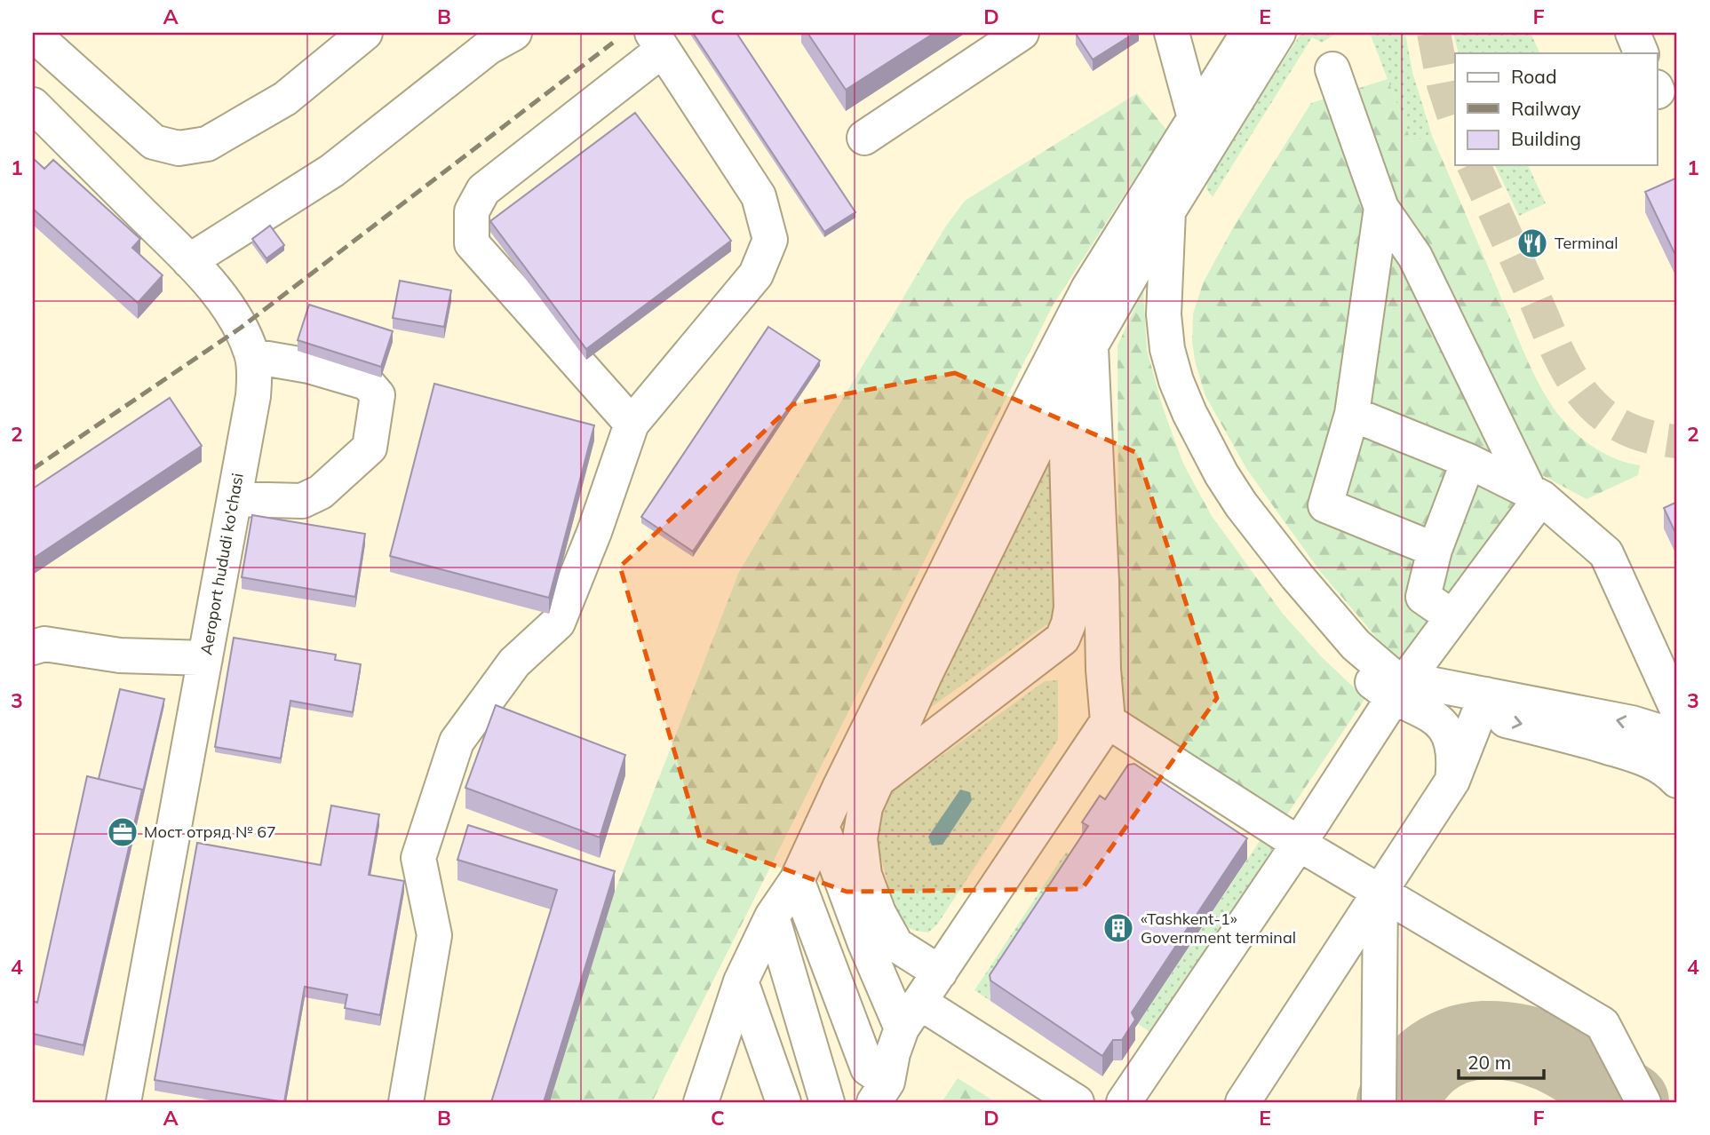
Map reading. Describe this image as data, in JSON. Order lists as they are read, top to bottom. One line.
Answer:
{"streets":{"street":["Aeroport hududi ko'chasi"]},"places":{"restaurant":["Terminal"],"office":["Мост отряд № 67"],"building":["«Tashkent-1» Government terminal"]},"legend":["Road","Railway","Building"],"scale_bar":"20 m","grid":{"columns":["A","B","C","D","E","F"],"rows":["1","2","3","4"]}}
